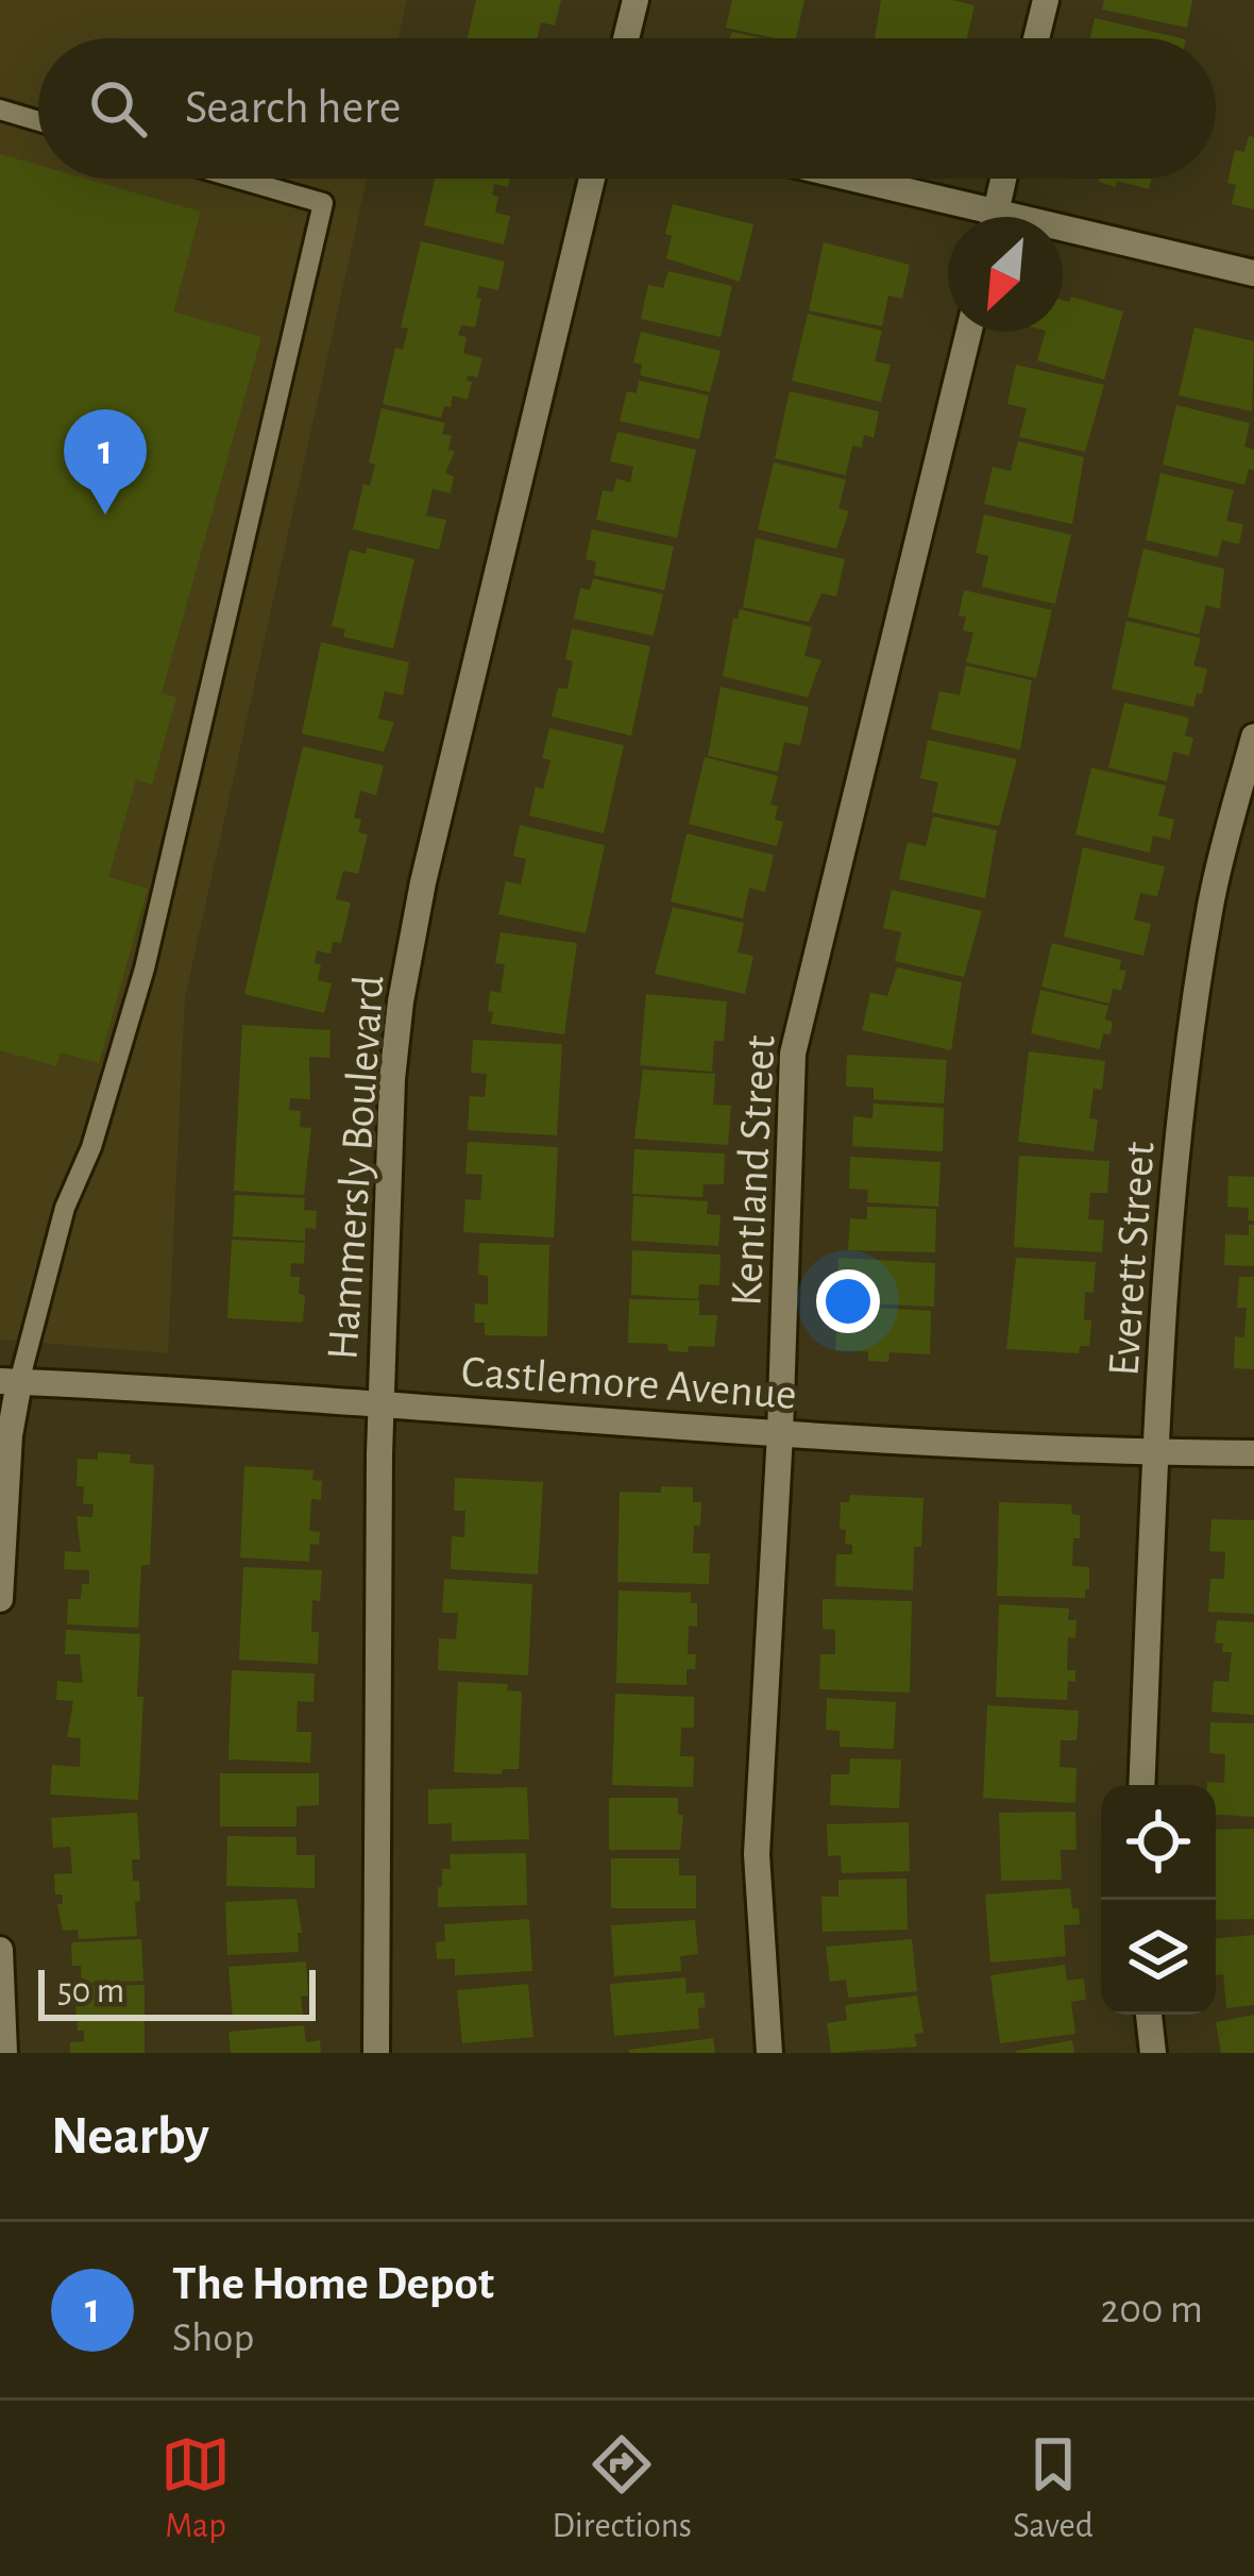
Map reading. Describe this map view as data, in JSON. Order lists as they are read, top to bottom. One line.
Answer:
{"streets":{"street":["Hammersly Boulevard","Kentland Street","Everett Street","Castlemore Avenue"]},"crossings":[["Hammersly Boulevard","Castlemore Avenue"],["Kentland Street","Castlemore Avenue"],["Everett Street","Castlemore Avenue"]],"scale_bar":"50 m","north":"bottom left","page":{"search":"Search here","pins":"1","scale":"50 m","heading":"Nearby","list":[{"mark":"1","name":"The Home Depot","note":"Shop","value":"200 m"}],"nav":["Map","Directions","Saved"]}}
